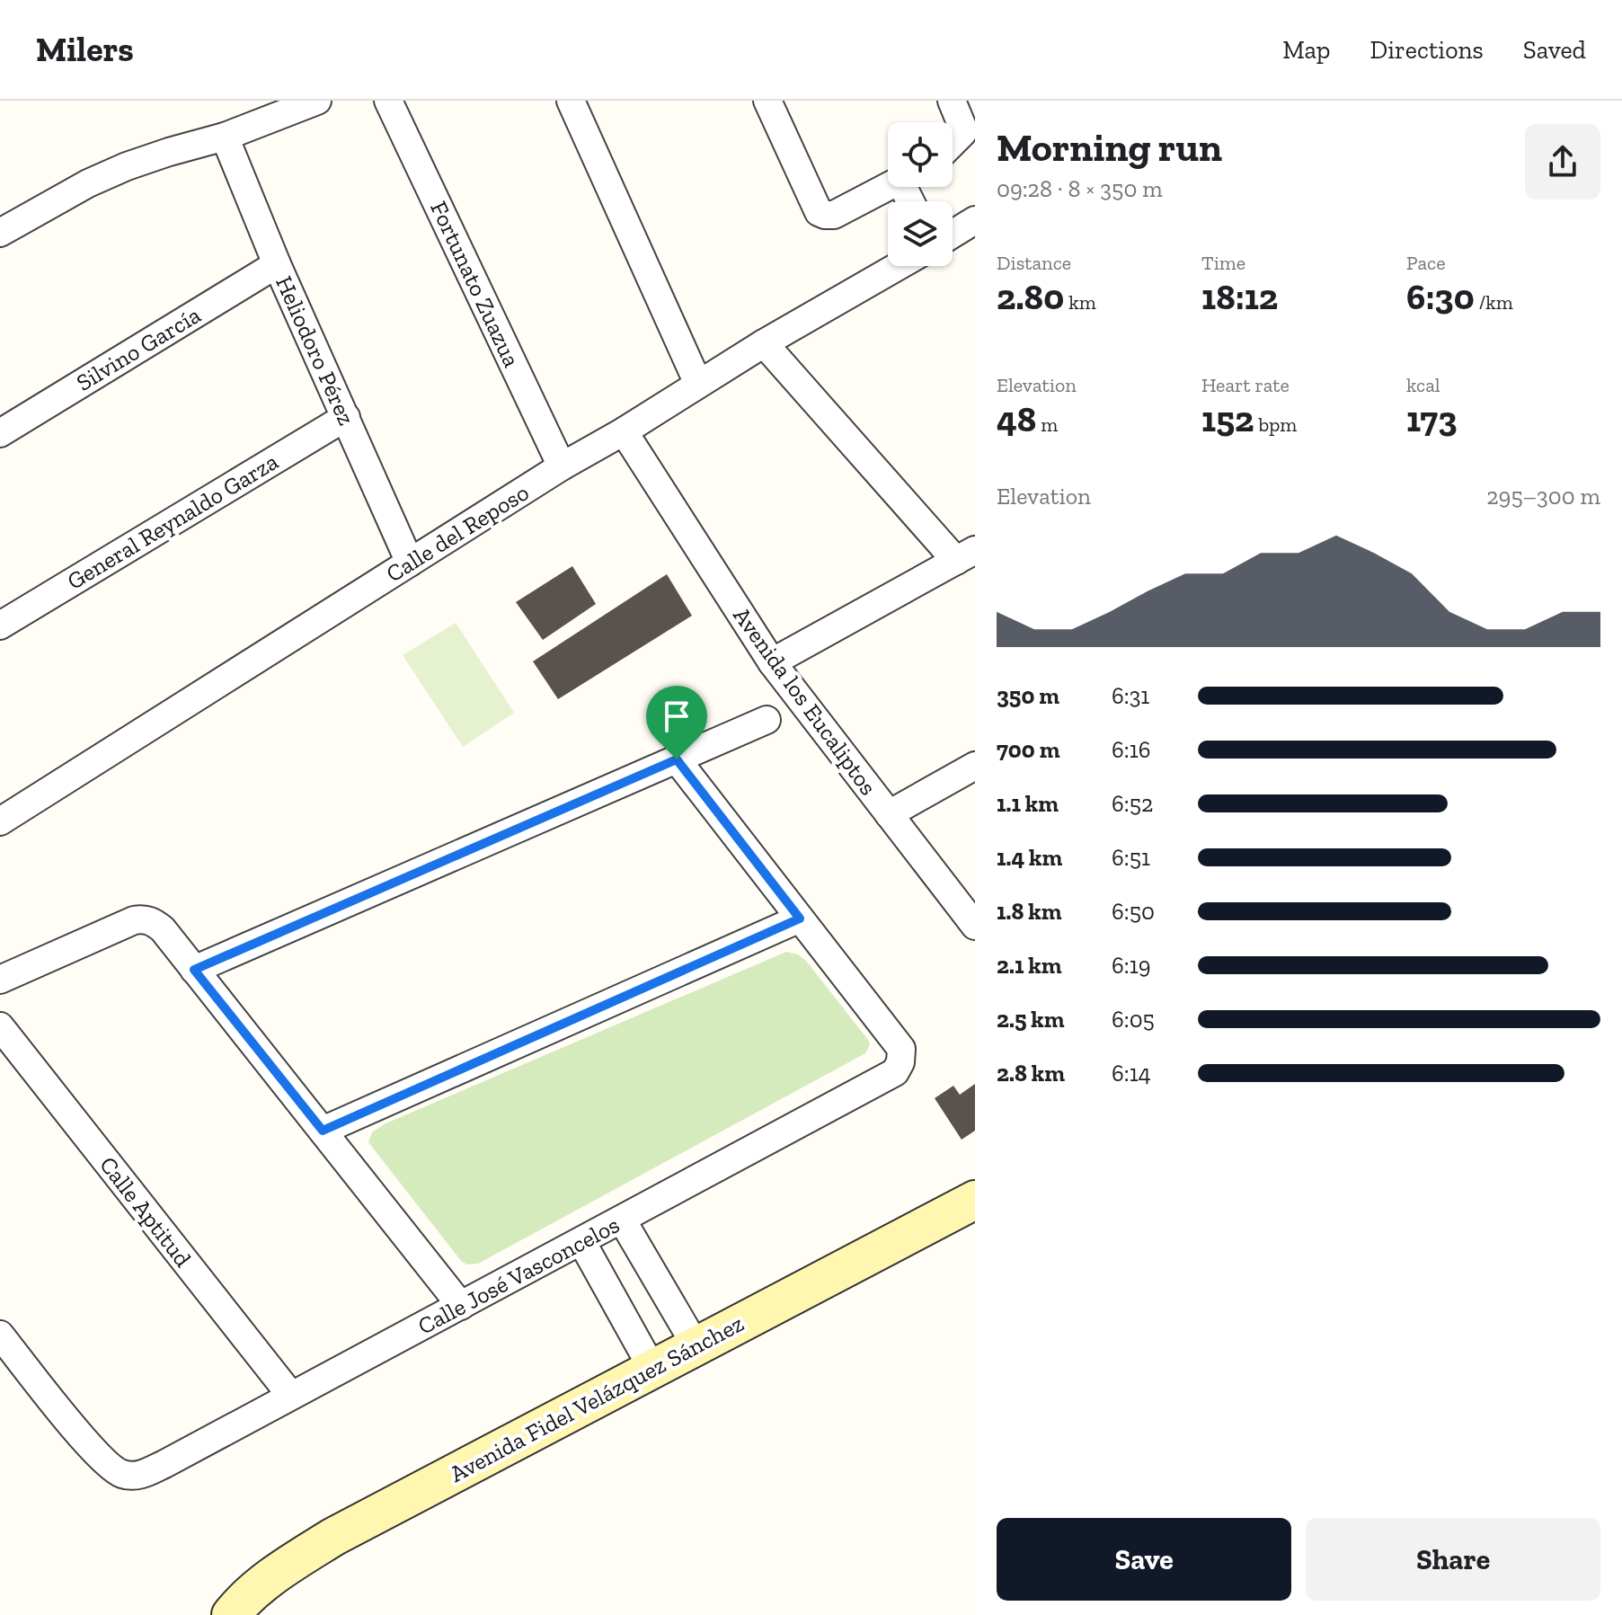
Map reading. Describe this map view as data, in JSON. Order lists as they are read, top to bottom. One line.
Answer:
{"streets":{"street":["Fortunato Zuazua","Silvino García","Heliodoro Pérez","General Reynaldo Garza","Calle del Reposo","Avenida los Eucaliptos","Calle Aptitud","Calle José Vasconcelos","Avenida Fidel Velázquez Sánchez"]},"crossings":[["Fortunato Zuazua","Calle del Reposo"],["Silvino García","Heliodoro Pérez"],["Heliodoro Pérez","General Reynaldo Garza"],["Heliodoro Pérez","Calle del Reposo"],["Calle del Reposo","Avenida los Eucaliptos"],["Calle Aptitud","Calle José Vasconcelos"]],"page":{"header":"Milers","nav":["Map","Directions","Saved"],"heading":["Morning run","09:28 · 8 × 350 m"],"stats":[["Distance","2.80 km"],["Time","18:12"],["Pace","6:30 /km"],["Elevation","48 m"],["Heart rate","152 bpm"],["kcal","173"]],"chart":["Elevation","295–300 m"],"list":[{"name":"350 m","note":"6:31"},{"name":"700 m","note":"6:16"},{"name":"1.1 km","note":"6:52"},{"name":"1.4 km","note":"6:51"},{"name":"1.8 km","note":"6:50"},{"name":"2.1 km","note":"6:19"},{"name":"2.5 km","note":"6:05"},{"name":"2.8 km","note":"6:14"}],"buttons":["Save","Share"]}}
